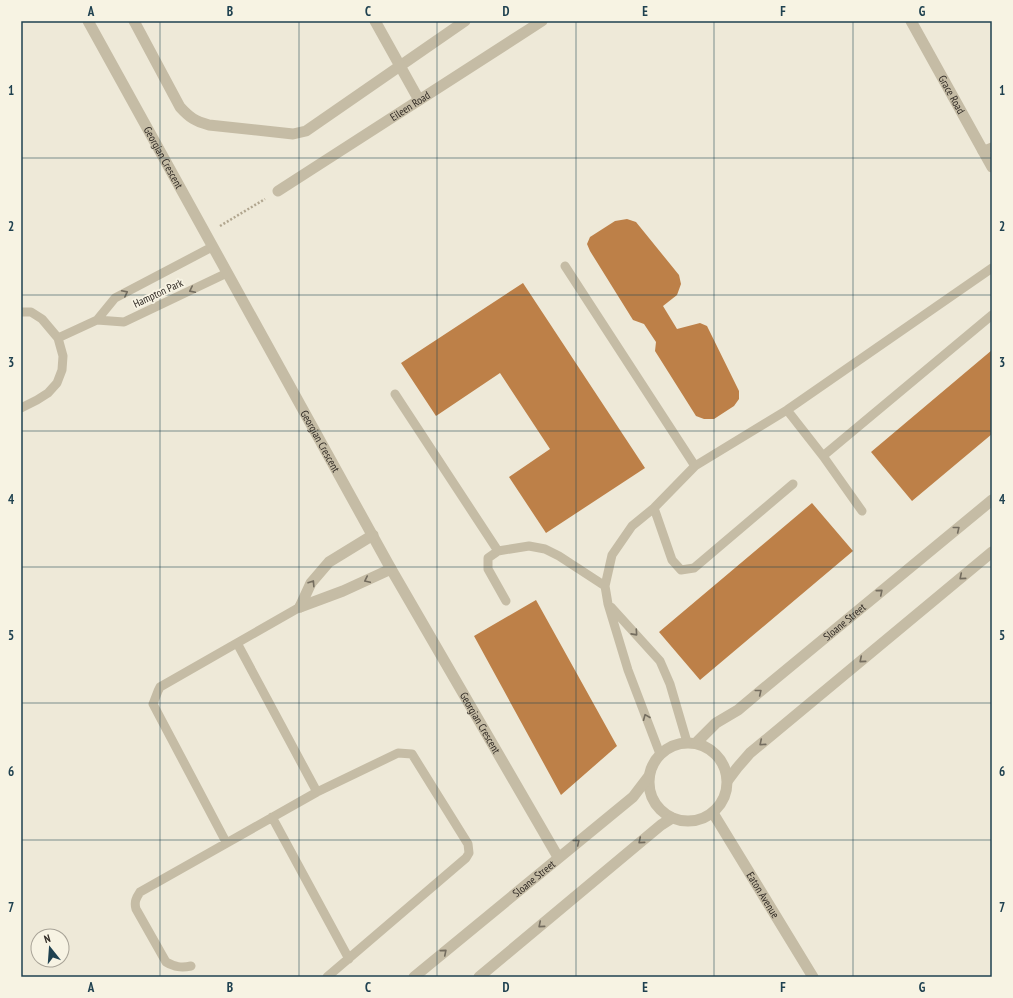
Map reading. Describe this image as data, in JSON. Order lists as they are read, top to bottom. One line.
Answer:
{"streets":{"street":["Grace Road","Eileen Road","Georgian Crescent","Sloane Street","Eaton Avenue"],"lane":["Hampton Park"]},"crossings":[["Georgian Crescent","Hampton Park"],["Georgian Crescent","Sloane Street"],["Sloane Street","Eaton Avenue"]],"north":"top","grid":{"columns":["A","B","C","D","E","F","G"],"rows":["1","2","3","4","5","6","7"]}}
